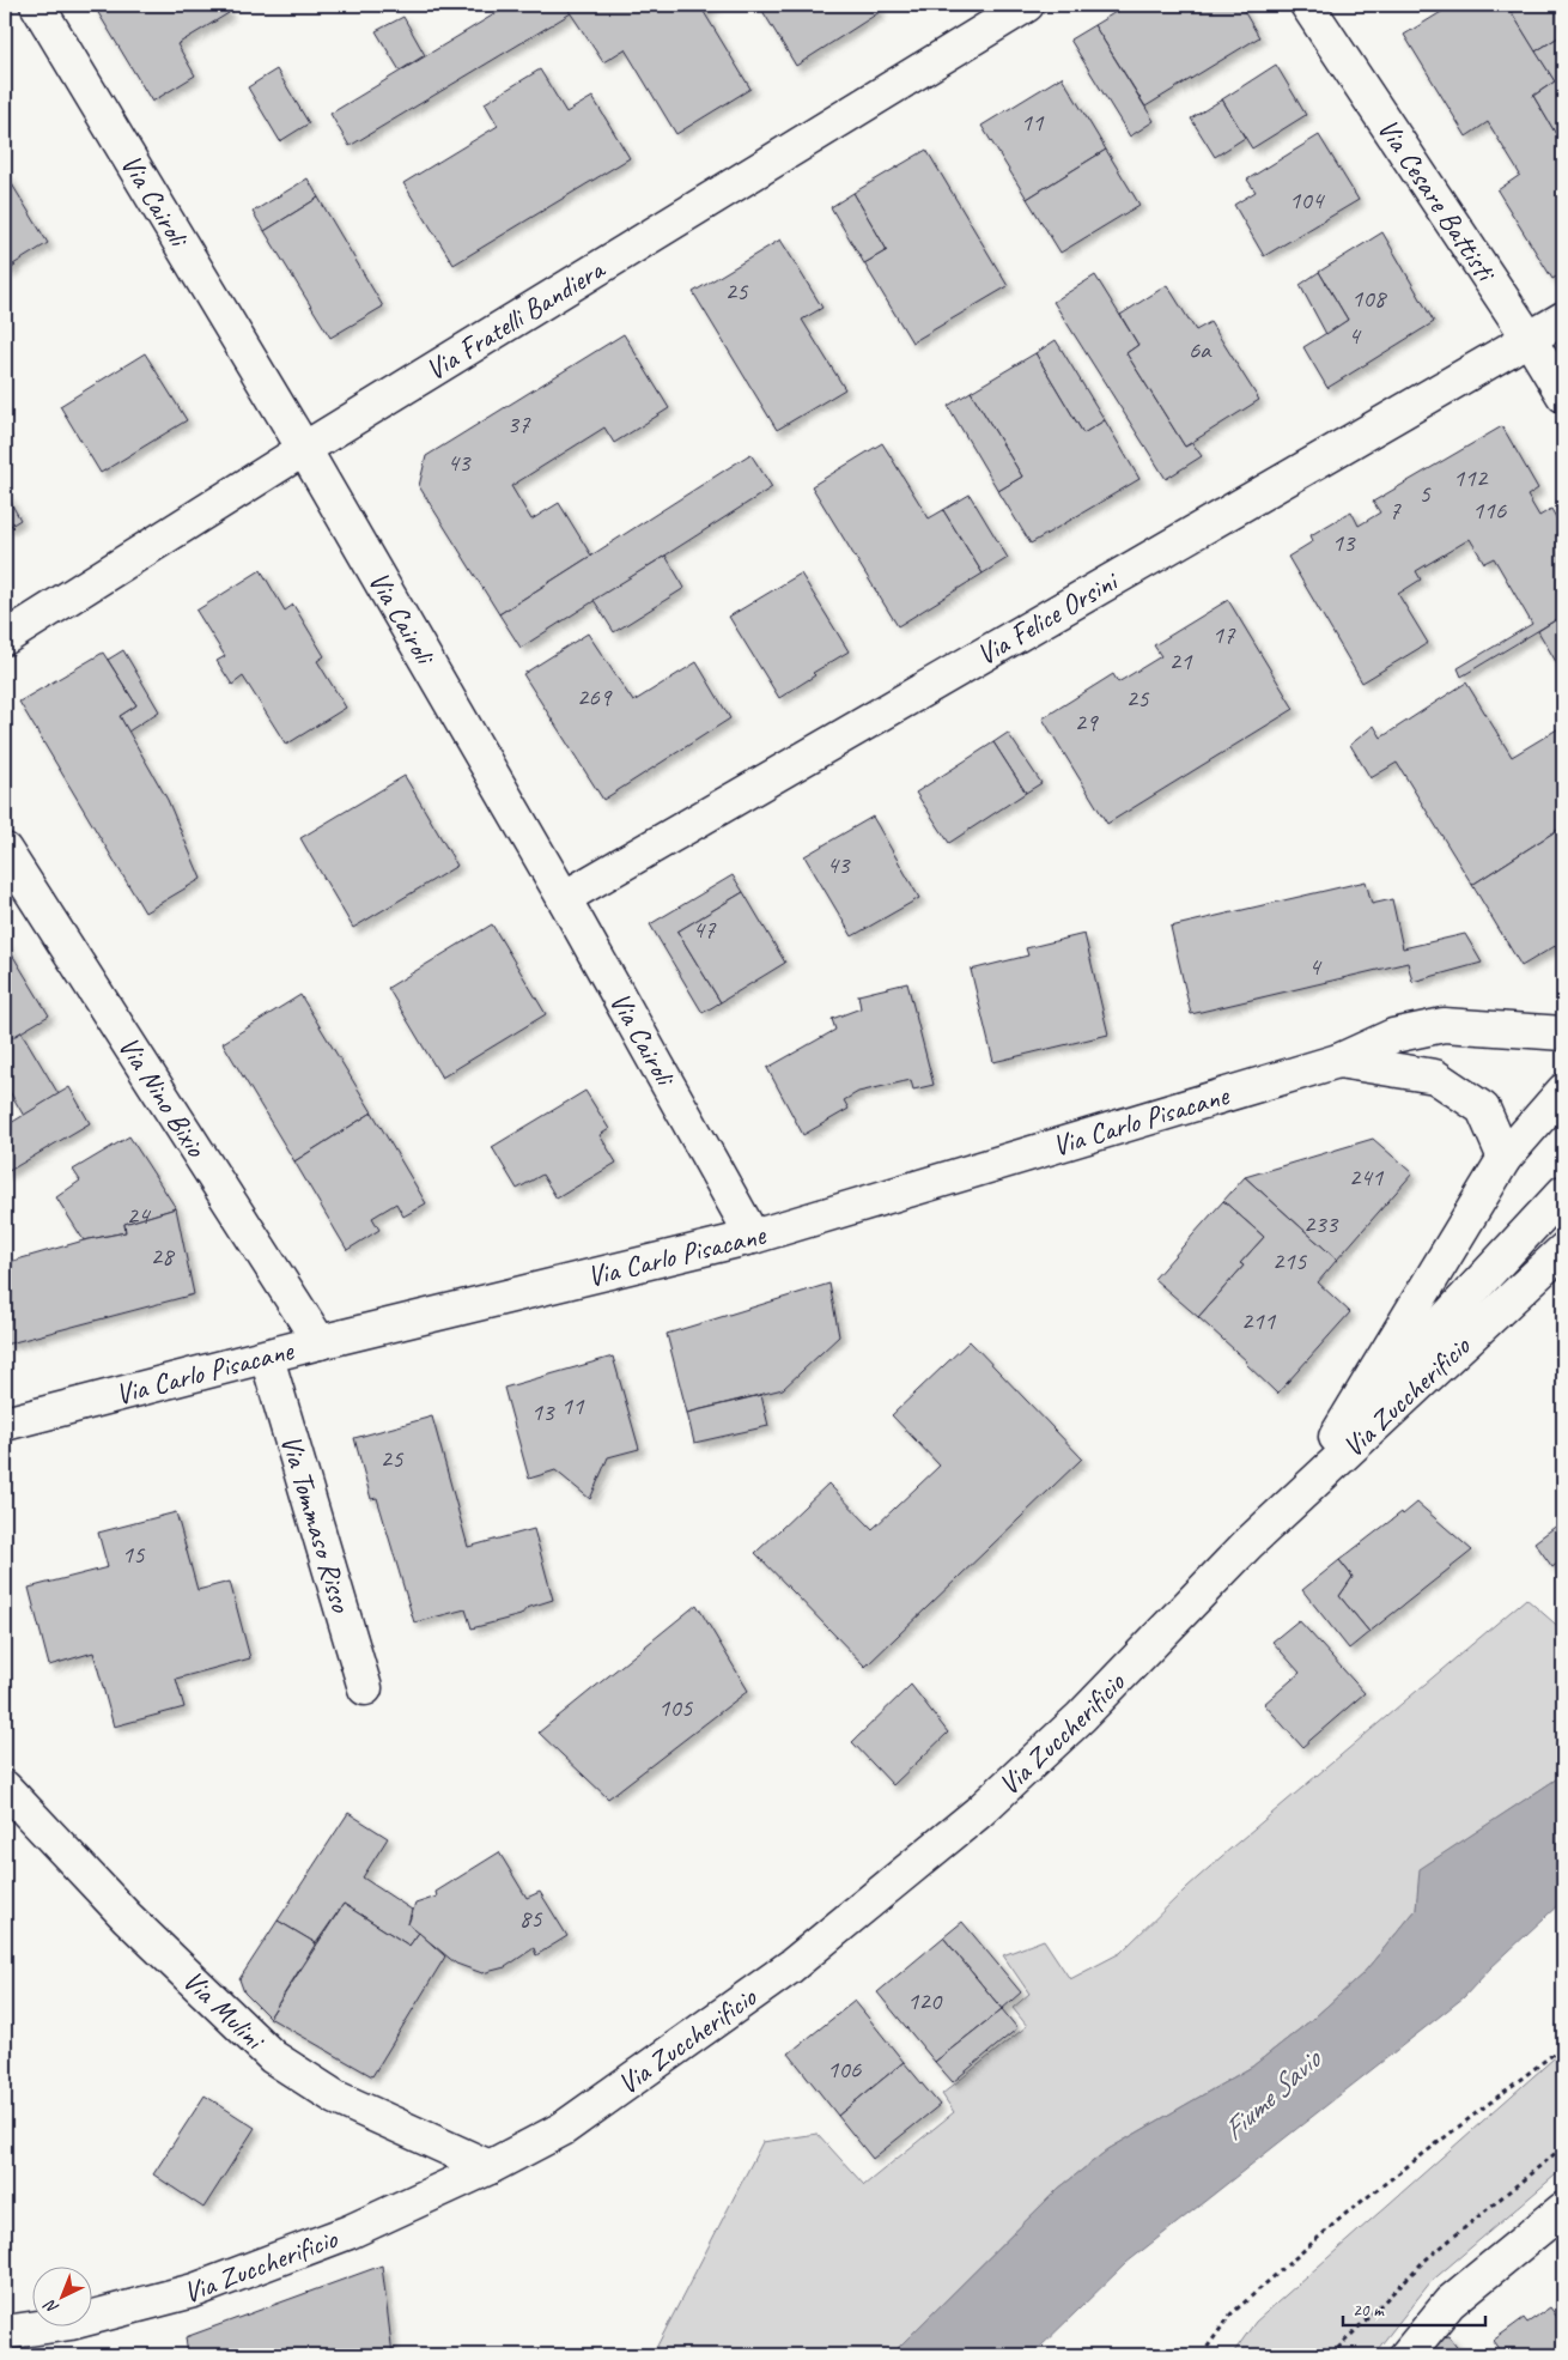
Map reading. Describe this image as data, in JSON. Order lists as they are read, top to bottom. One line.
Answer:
{"streets":{"street":["Via Cesare Battisti","Via Cairoli","Via Fratelli Bandiera","Via Felice Orsini","Via Nino Bixio","Via Carlo Pisacane","Via Zuccherificio","Via Tommaso Risso","Via Mulini"]},"crossings":[["Via Cesare Battisti","Via Felice Orsini"],["Via Cairoli","Via Fratelli Bandiera"],["Via Cairoli","Via Felice Orsini"],["Via Cairoli","Via Carlo Pisacane"],["Via Nino Bixio","Via Carlo Pisacane"],["Via Carlo Pisacane","Via Tommaso Risso"],["Via Zuccherificio","Via Mulini"]],"water":["Fiume Savio"],"house_numbers":["11","104","25","108","4","6a","37","43","112","5","7","116","13","17","21","269","25","29","43","47","4","241","24","233","28","215","211","11","13","25","15","105","85","120","106"],"scale_bar":"20 m","north":"bottom left"}
